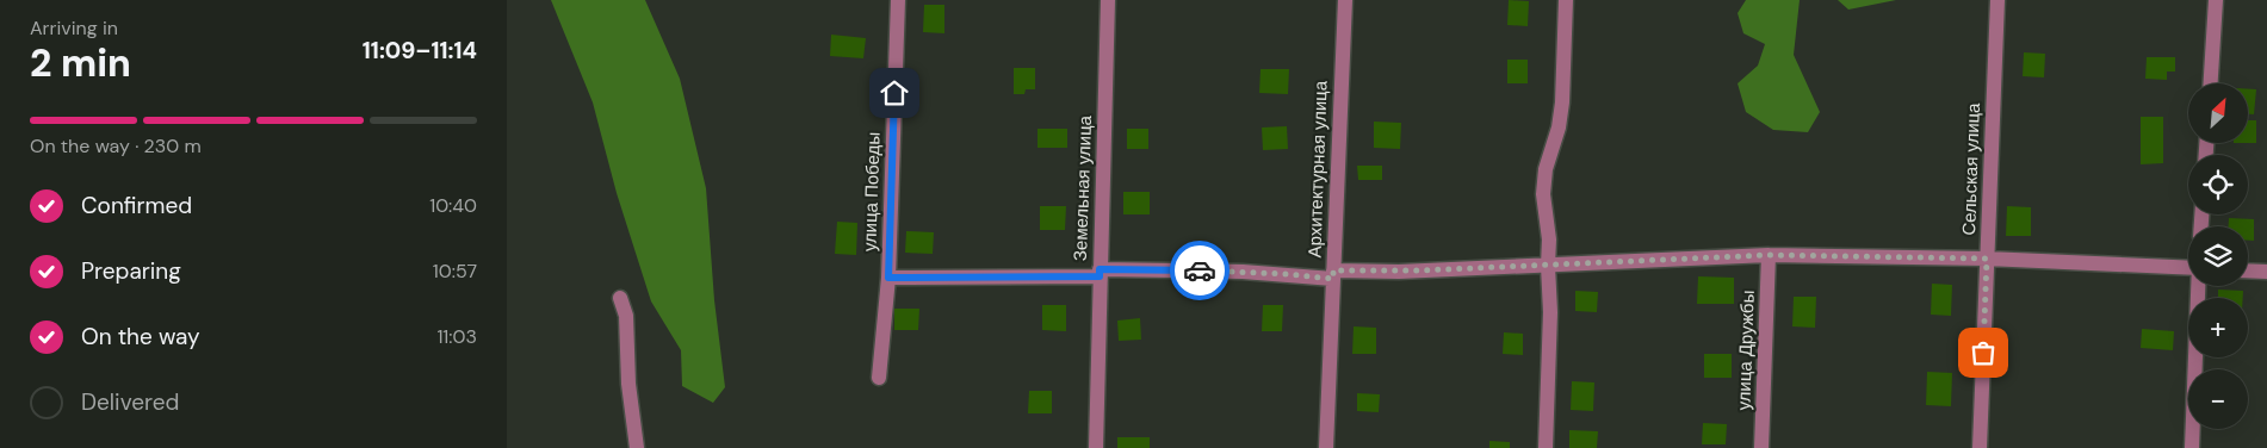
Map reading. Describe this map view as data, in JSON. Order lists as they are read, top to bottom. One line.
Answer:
{"streets":{"street":["Архитектурная улица","Сельская улица","Земельная улица","улица Победы","улица Дружбы"]},"north":"top right","page":{"heading":["2 min","Arriving in","11:09–11:14"],"map_buttons":["+","−"],"bar":"On the way · 230 m","list":[["Confirmed","10:40"],["Preparing","10:57"],["On the way","11:03"],"Delivered"]}}
